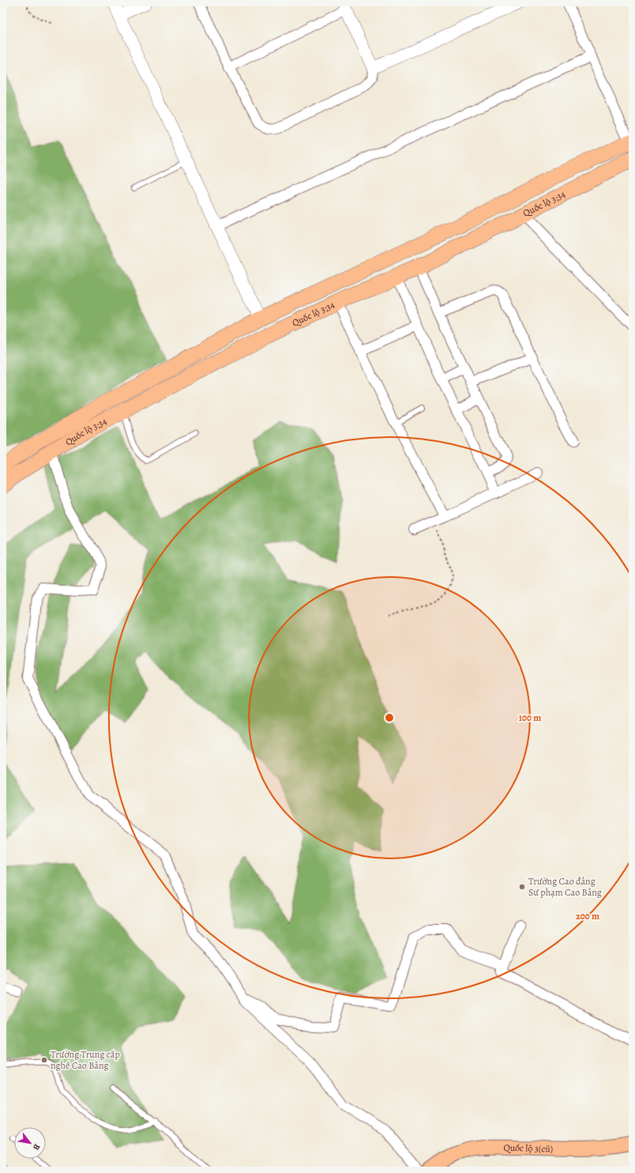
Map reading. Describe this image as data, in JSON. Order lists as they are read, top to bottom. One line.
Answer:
{"streets":{"highway":["Quốc lộ 3;34"],"main road":["Quốc lộ 3(cũ)"]},"places":["Trường Cao đẳng Sư phạm Cao Bằng","Trường Trung cấp nghề Cao Bằng"],"north":"bottom right","rings":["100 m","200 m"]}
